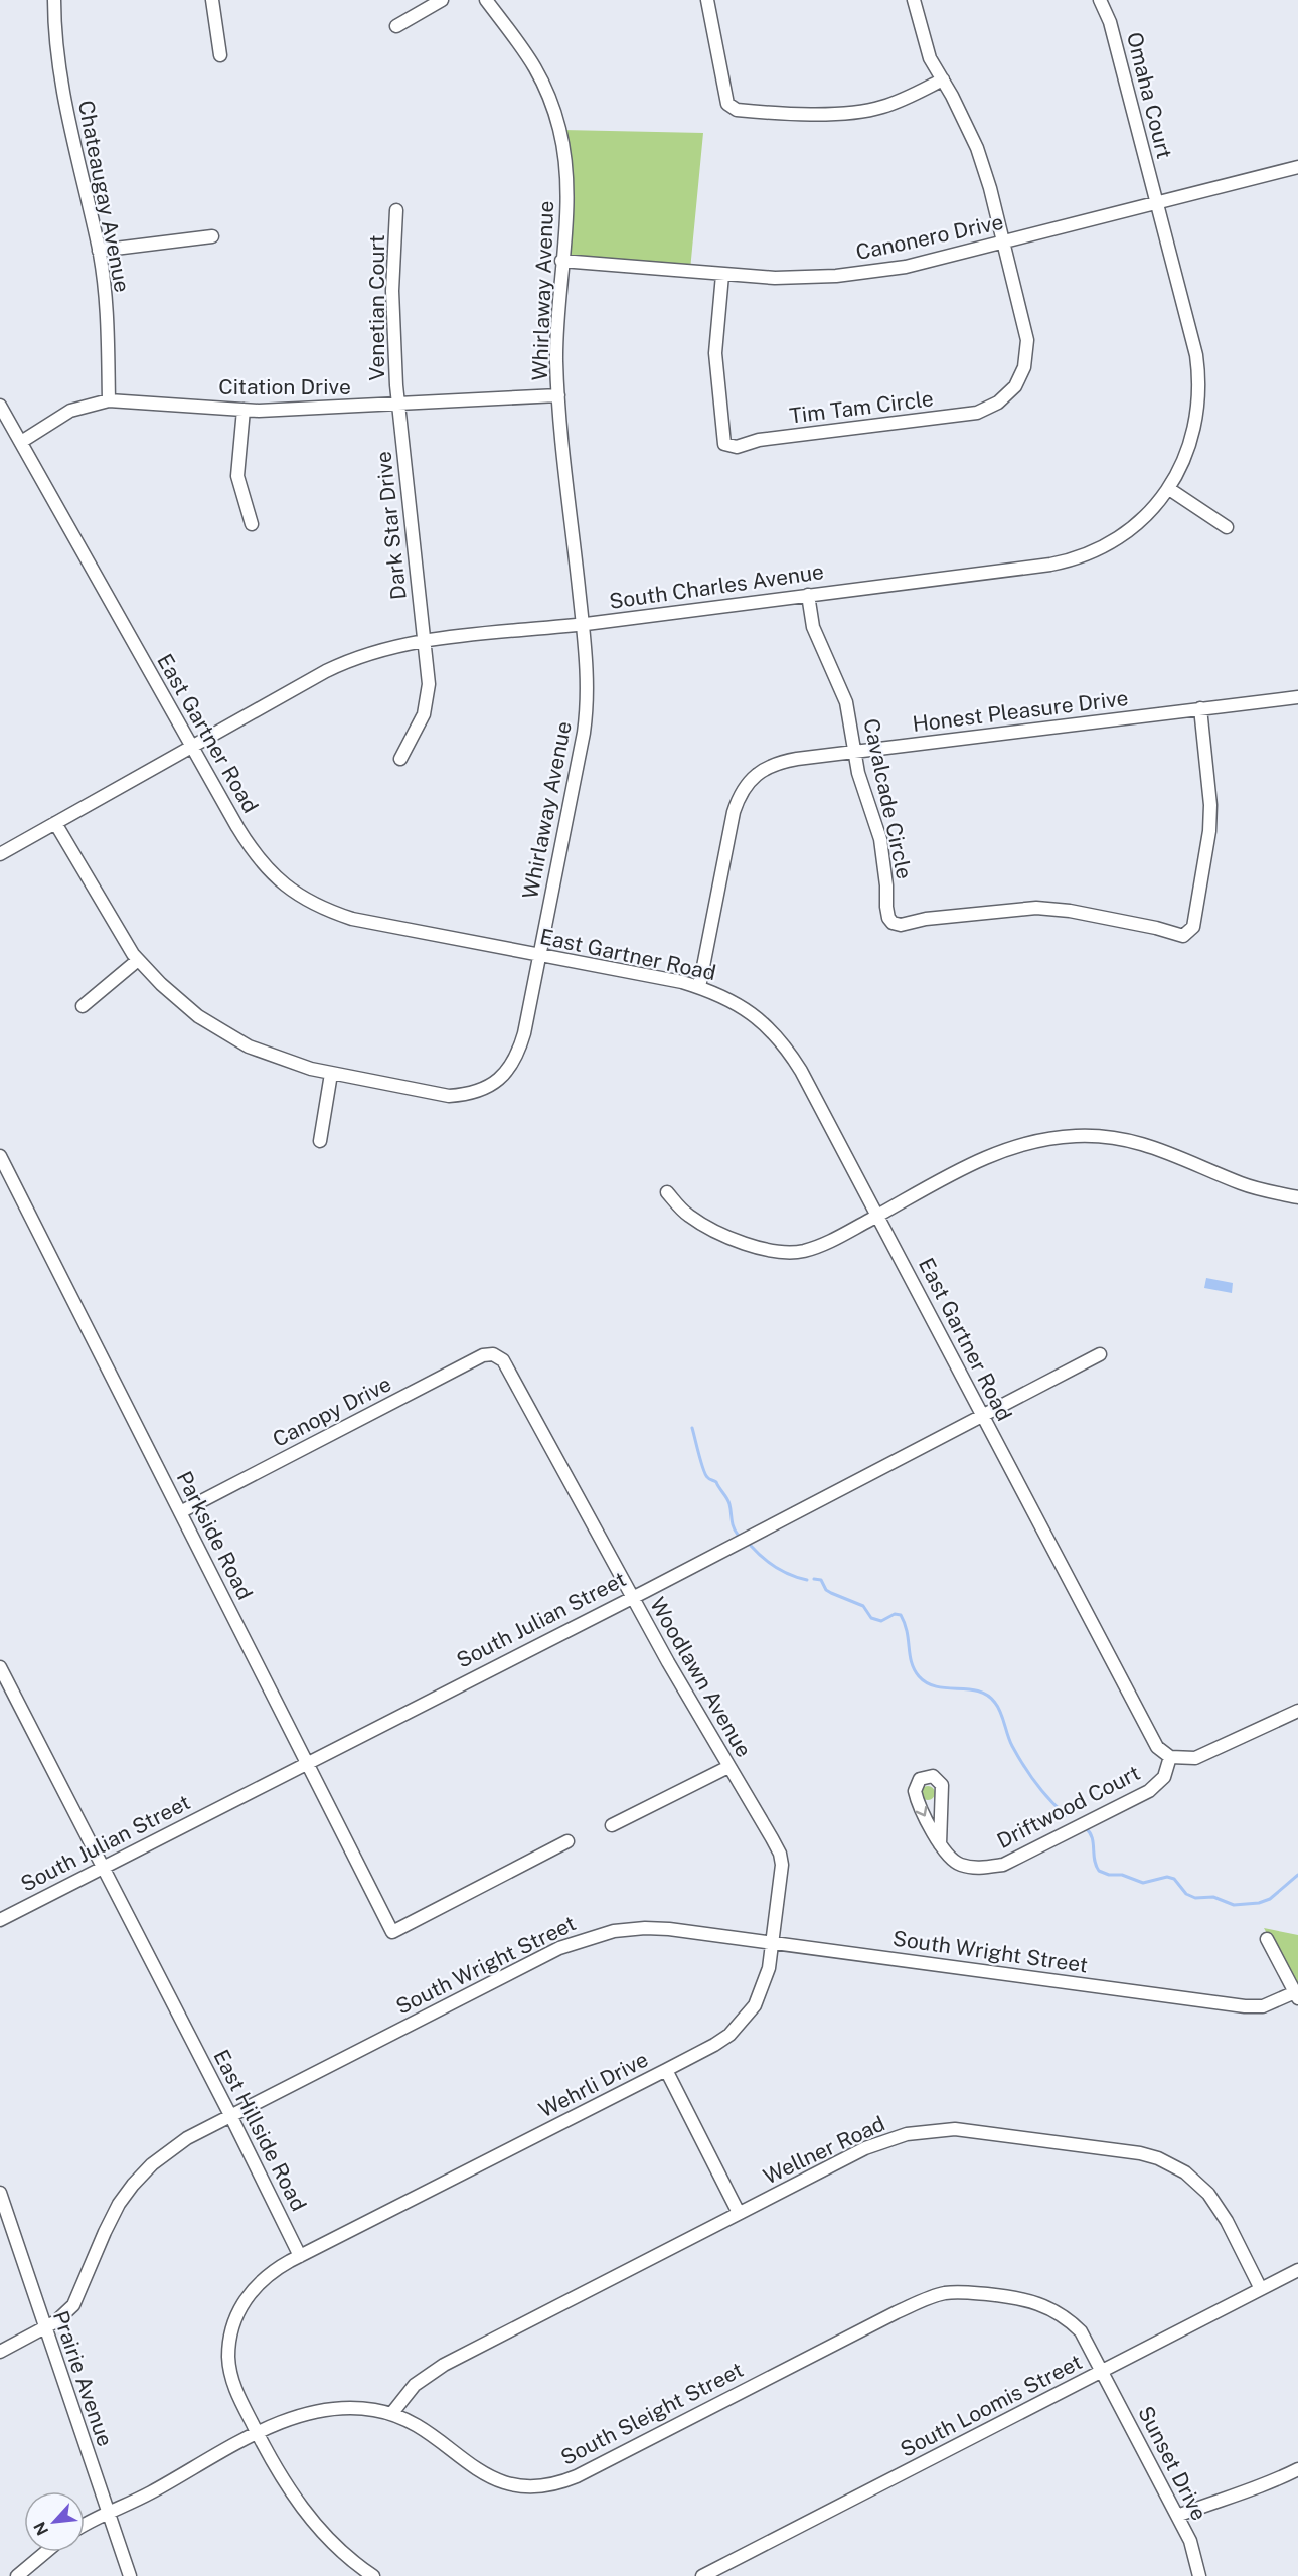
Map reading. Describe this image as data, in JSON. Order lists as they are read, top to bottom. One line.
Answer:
{"streets":{"street":["Omaha Court","Chateaugay Avenue","Canonero Drive","Whirlaway Avenue","Venetian Court","Citation Drive","Tim Tam Circle","Dark Star Drive","South Charles Avenue","Honest Pleasure Drive","East Gartner Road","Cavalcade Circle","Canopy Drive","Parkside Road","South Julian Street","Woodlawn Avenue","Driftwood Court","South Wright Street","Wehrli Drive","East Hillside Road","Wellner Road","Prairie Avenue","South Loomis Street","South Sleight Street","Sunset Drive"]},"crossings":[["Omaha Court","Canonero Drive"],["Omaha Court","South Charles Avenue"],["Chateaugay Avenue","Citation Drive"],["Canonero Drive","Whirlaway Avenue"],["Canonero Drive","Tim Tam Circle"],["Canonero Drive","South Charles Avenue"],["Whirlaway Avenue","Citation Drive"],["Whirlaway Avenue","South Charles Avenue"],["Whirlaway Avenue","East Gartner Road"],["Venetian Court","Citation Drive"],["Venetian Court","Dark Star Drive"],["Citation Drive","Dark Star Drive"],["Citation Drive","East Gartner Road"],["Dark Star Drive","South Charles Avenue"],["South Charles Avenue","East Gartner Road"],["South Charles Avenue","Cavalcade Circle"],["Honest Pleasure Drive","East Gartner Road"],["Honest Pleasure Drive","Cavalcade Circle"],["East Gartner Road","South Julian Street"],["East Gartner Road","Driftwood Court"],["Canopy Drive","Parkside Road"],["Canopy Drive","Woodlawn Avenue"],["Parkside Road","South Julian Street"],["South Julian Street","Woodlawn Avenue"],["South Julian Street","East Hillside Road"],["Woodlawn Avenue","Wehrli Drive"],["South Wright Street","Wehrli Drive"],["South Wright Street","East Hillside Road"],["South Wright Street","Prairie Avenue"],["Wehrli Drive","East Hillside Road"],["Wellner Road","South Loomis Street"],["Wellner Road","South Sleight Street"],["Prairie Avenue","South Sleight Street"],["South Loomis Street","South Sleight Street"],["South Loomis Street","Sunset Drive"],["South Sleight Street","Sunset Drive"]],"north":"bottom left"}
